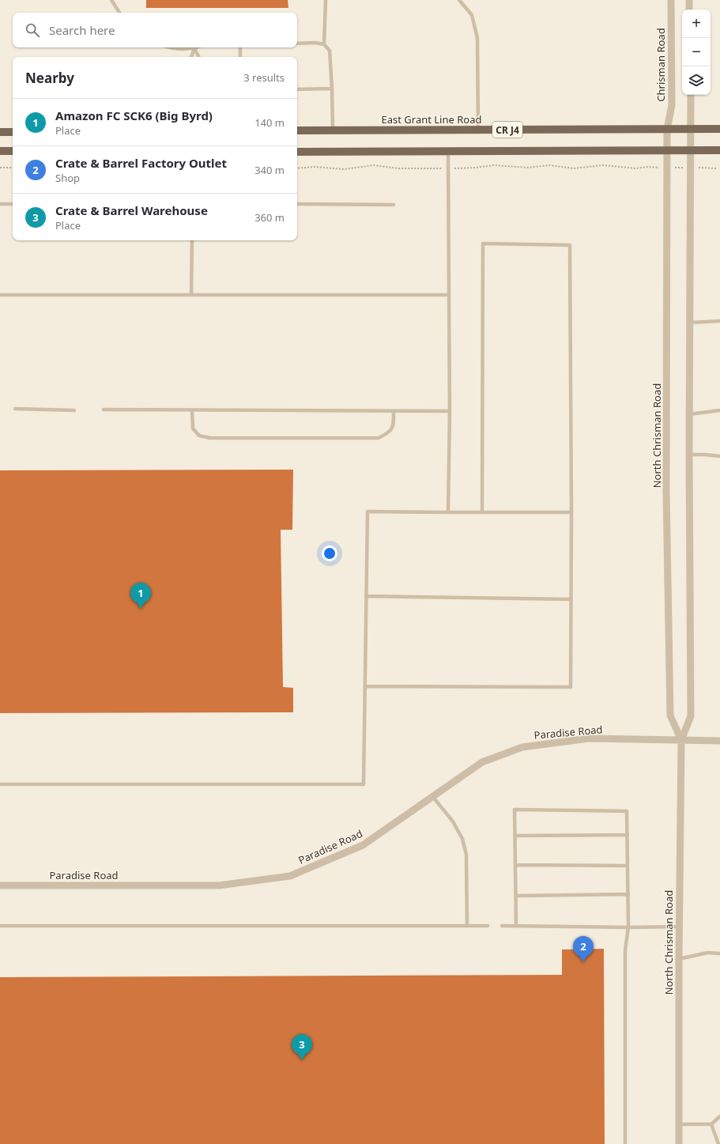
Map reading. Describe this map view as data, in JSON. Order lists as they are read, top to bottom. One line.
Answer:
{"streets":{"main road":["East Grant Line Road","CR J4"],"street":["Chrisman Road","North Chrisman Road","Paradise Road"]},"crossings":[["Chrisman Road","East Grant Line Road"],["Chrisman Road","North Chrisman Road"],["East Grant Line Road","North Chrisman Road"],["CR J4","North Chrisman Road"],["North Chrisman Road","Paradise Road"]],"page":{"map_buttons":["+","−"],"search":"Search here","heading":["Nearby","3 results"],"list":[{"mark":"1","name":"Amazon FC SCK6 (Big Byrd)","note":"Place","value":"140 m"},{"mark":"2","name":"Crate & Barrel Factory Outlet","note":"Shop","value":"340 m"},{"mark":"3","name":"Crate & Barrel Warehouse","note":"Place","value":"360 m"}],"pins":["1","2","3"]}}
